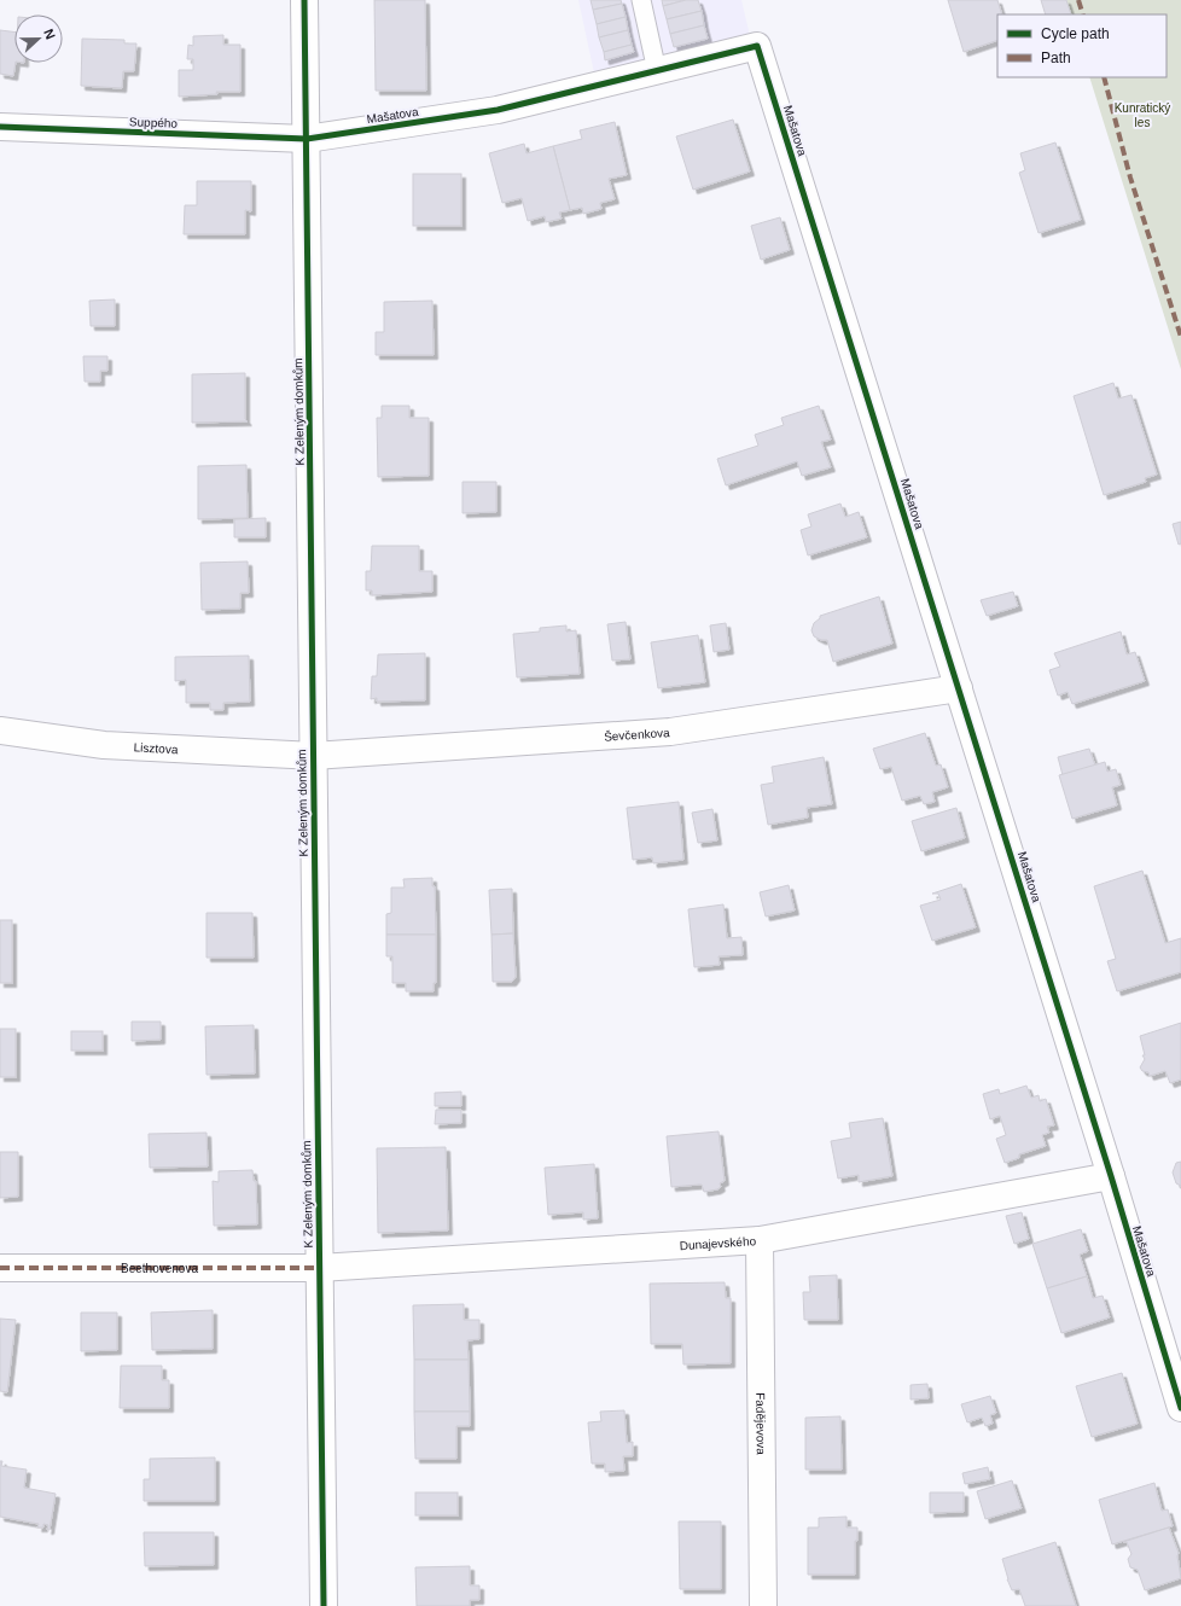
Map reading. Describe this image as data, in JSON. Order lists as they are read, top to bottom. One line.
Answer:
{"streets":{"street":["Mašatova","Suppého","K Zeleným domkům","Ševčenkova","Lisztova","Dunajevského","Beethovenova","Fadějevova"]},"crossings":[["Mašatova","Suppého"],["Mašatova","K Zeleným domkům"],["Mašatova","Ševčenkova"],["Mašatova","Dunajevského"],["Suppého","K Zeleným domkům"],["K Zeleným domkům","Ševčenkova"],["K Zeleným domkům","Lisztova"],["K Zeleným domkům","Dunajevského"],["K Zeleným domkům","Beethovenova"],["Ševčenkova","Lisztova"],["Dunajevského","Beethovenova"],["Dunajevského","Fadějevova"]],"parks":["Kunratický les"],"legend":["Cycle path","Path"],"north":"right"}
